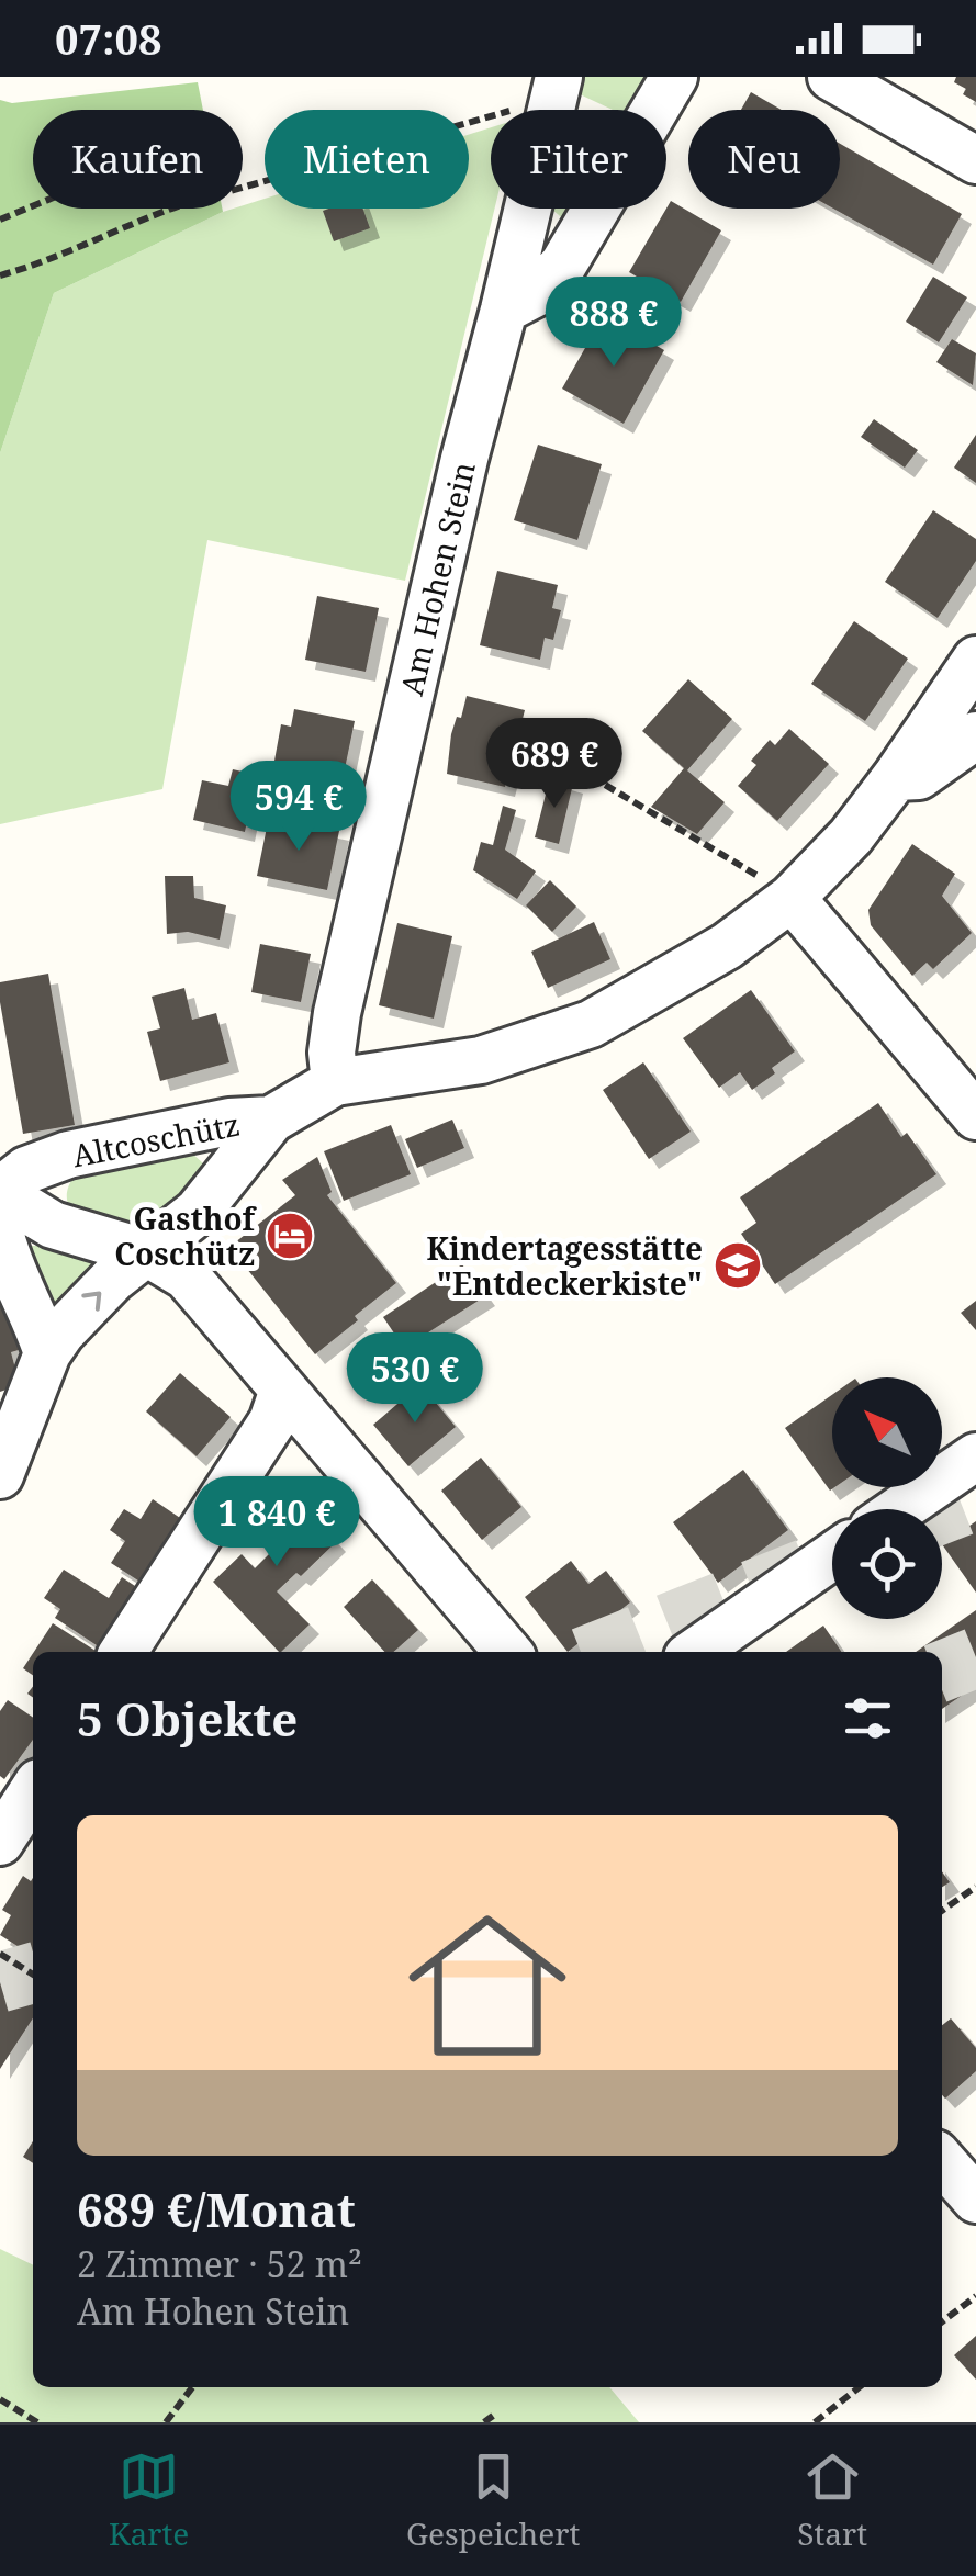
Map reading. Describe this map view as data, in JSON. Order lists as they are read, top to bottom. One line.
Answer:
{"streets":{"street":["Am Hohen Stein","Altcoschütz"]},"places":{"hotel":["Gasthof Coschütz"],"school or university":["Kindertagesstätte \"Entdeckerkiste\""]},"north":"top left","page":{"status":"07:08","chip":["Kaufen","Mieten","Filter","Neu"],"price":["888 €","689 €","594 €","530 €","1 840 €"],"heading":"5 Objekte","list":[{"name":"689 €/Monat","note":"2 Zimmer · 52 m² · Am Hohen Stein"}],"tabs":["Karte","Gespeichert","Start"]}}
